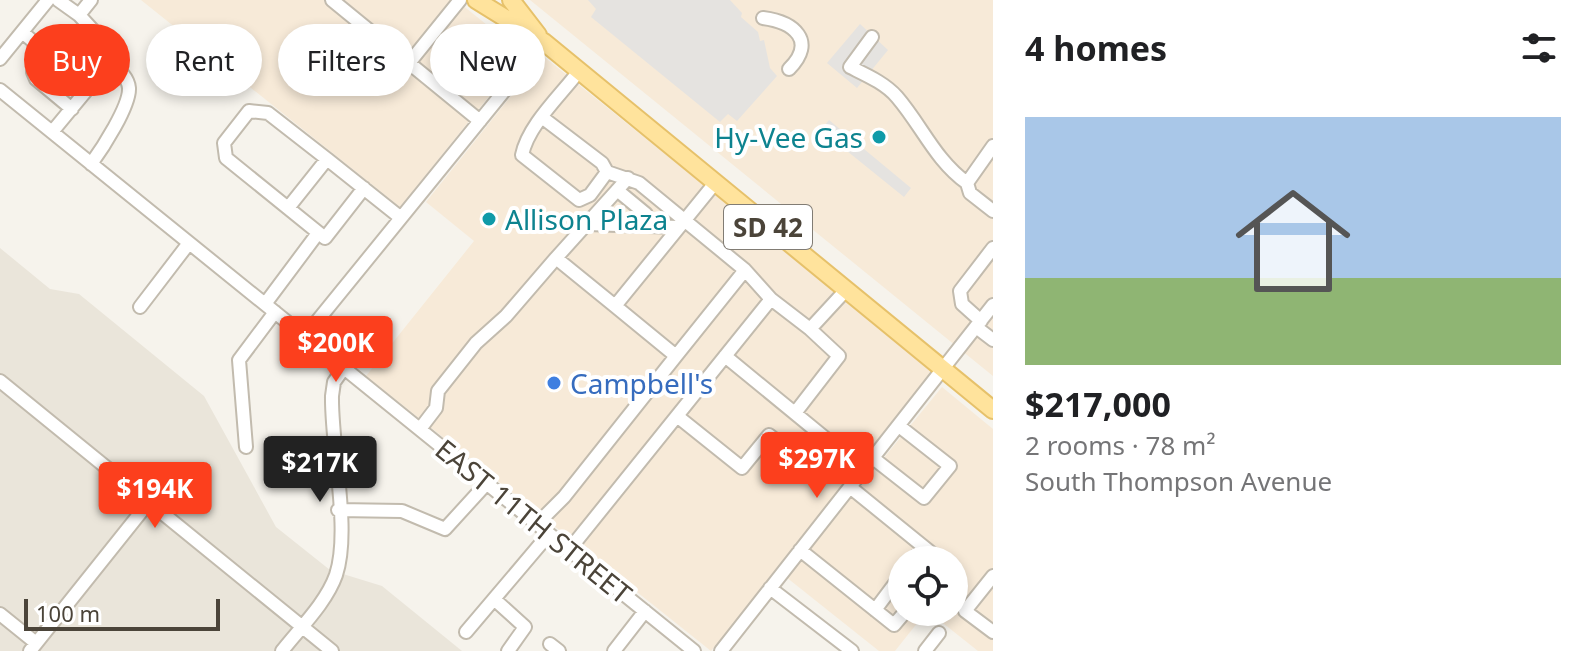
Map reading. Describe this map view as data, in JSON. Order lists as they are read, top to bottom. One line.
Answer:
{"streets":{"main road":["SD 42"],"street":["EAST 11TH STREET"]},"places":["Hy-Vee Gas","Allison Plaza","Campbell's"],"scale_bar":"100 m","page":{"heading":"4 homes","chip":["Buy","Rent","Filters","New"],"list":[{"name":"$217,000","note":"2 rooms · 78 m² · South Thompson Avenue"}],"price":["$200K","$297K","$217K","$194K"],"scale":"100 m"}}
